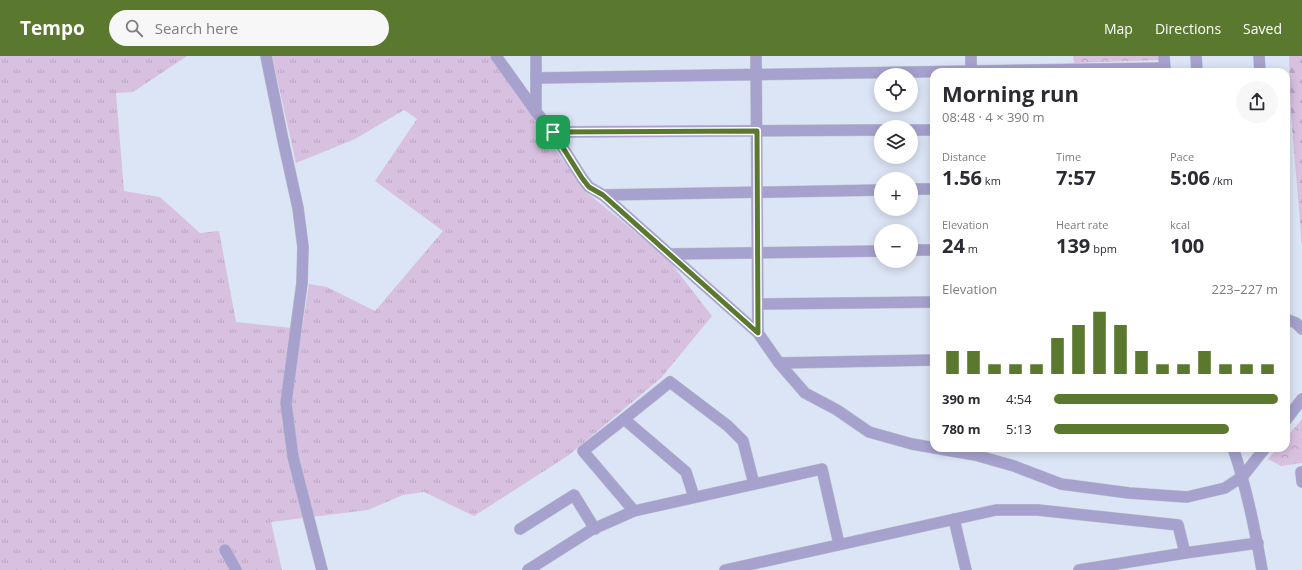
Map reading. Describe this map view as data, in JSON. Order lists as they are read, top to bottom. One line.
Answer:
{"page":{"header":"Tempo","search":"Search here","nav":["Map","Directions","Saved"],"map_buttons":["+","−"],"heading":["Morning run","08:48 · 4 × 390 m"],"stats":[["Distance","1.56 km"],["Time","7:57"],["Pace","5:06 /km"],["Elevation","24 m"],["Heart rate","139 bpm"],["kcal","100"]],"chart":["Elevation","223–227 m"],"list":[{"name":"390 m","note":"4:54"},{"name":"780 m","note":"5:13"}]}}
